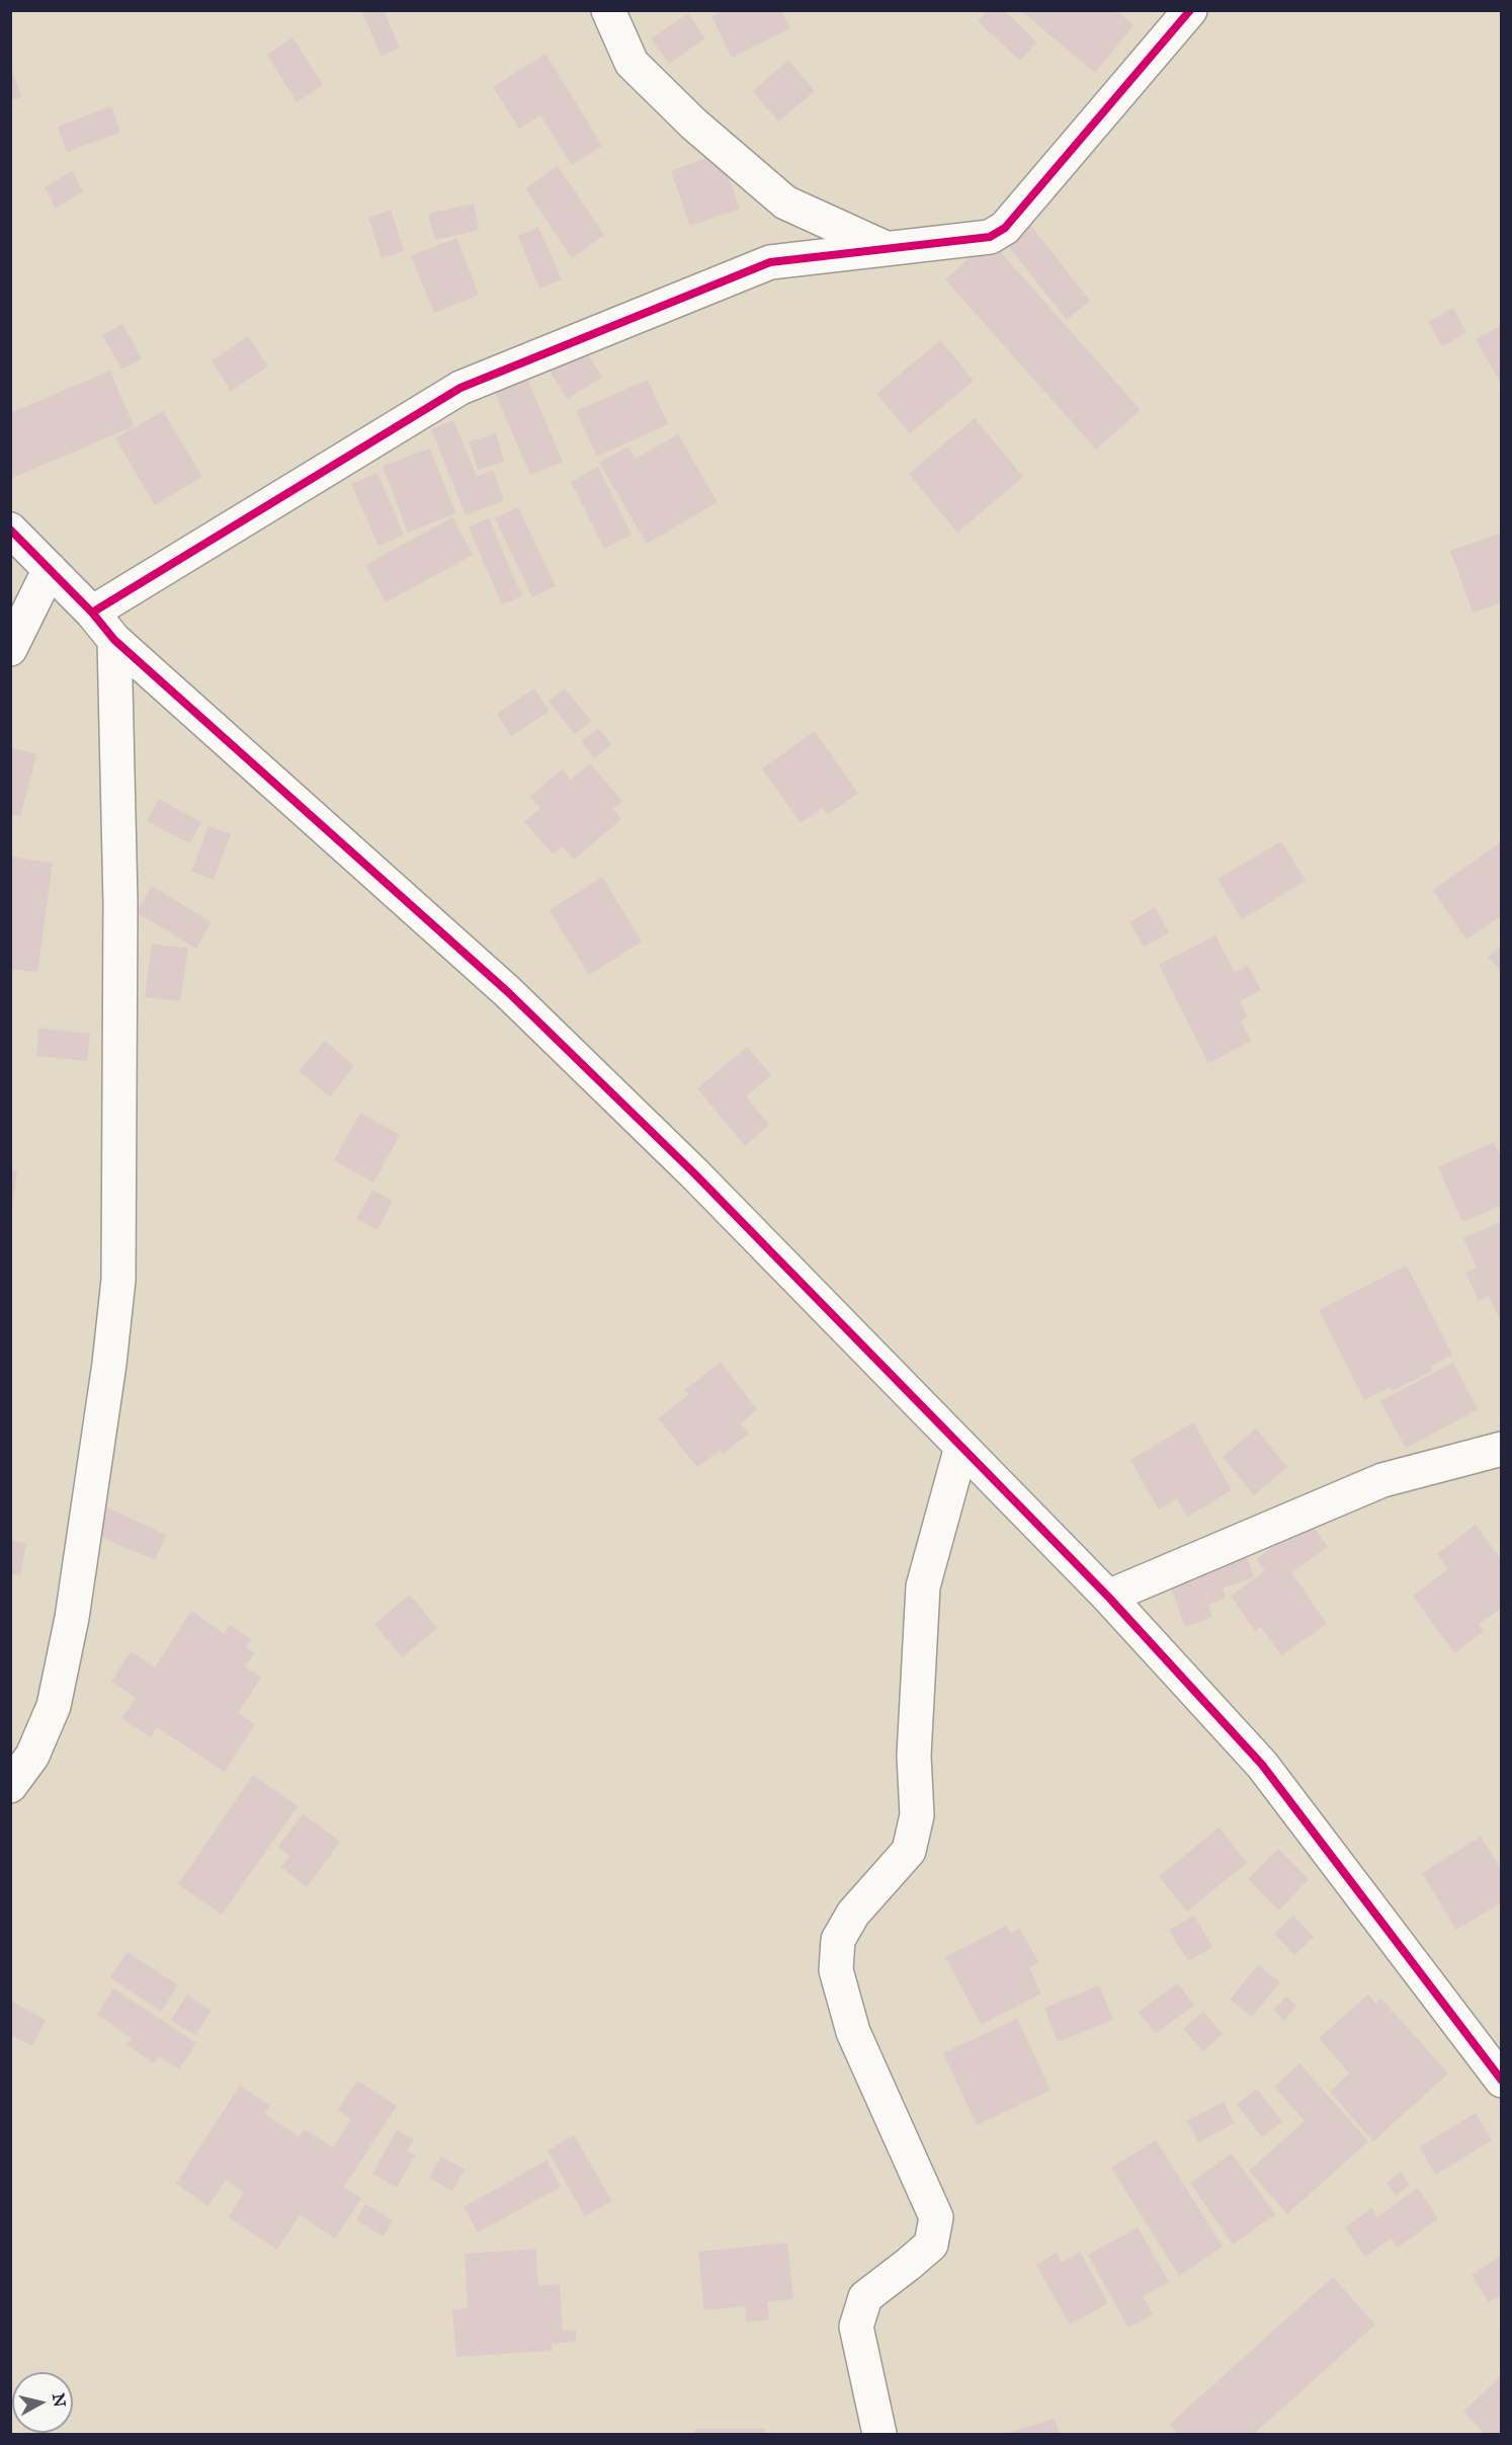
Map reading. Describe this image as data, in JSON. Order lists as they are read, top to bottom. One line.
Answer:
{"north":"right"}
